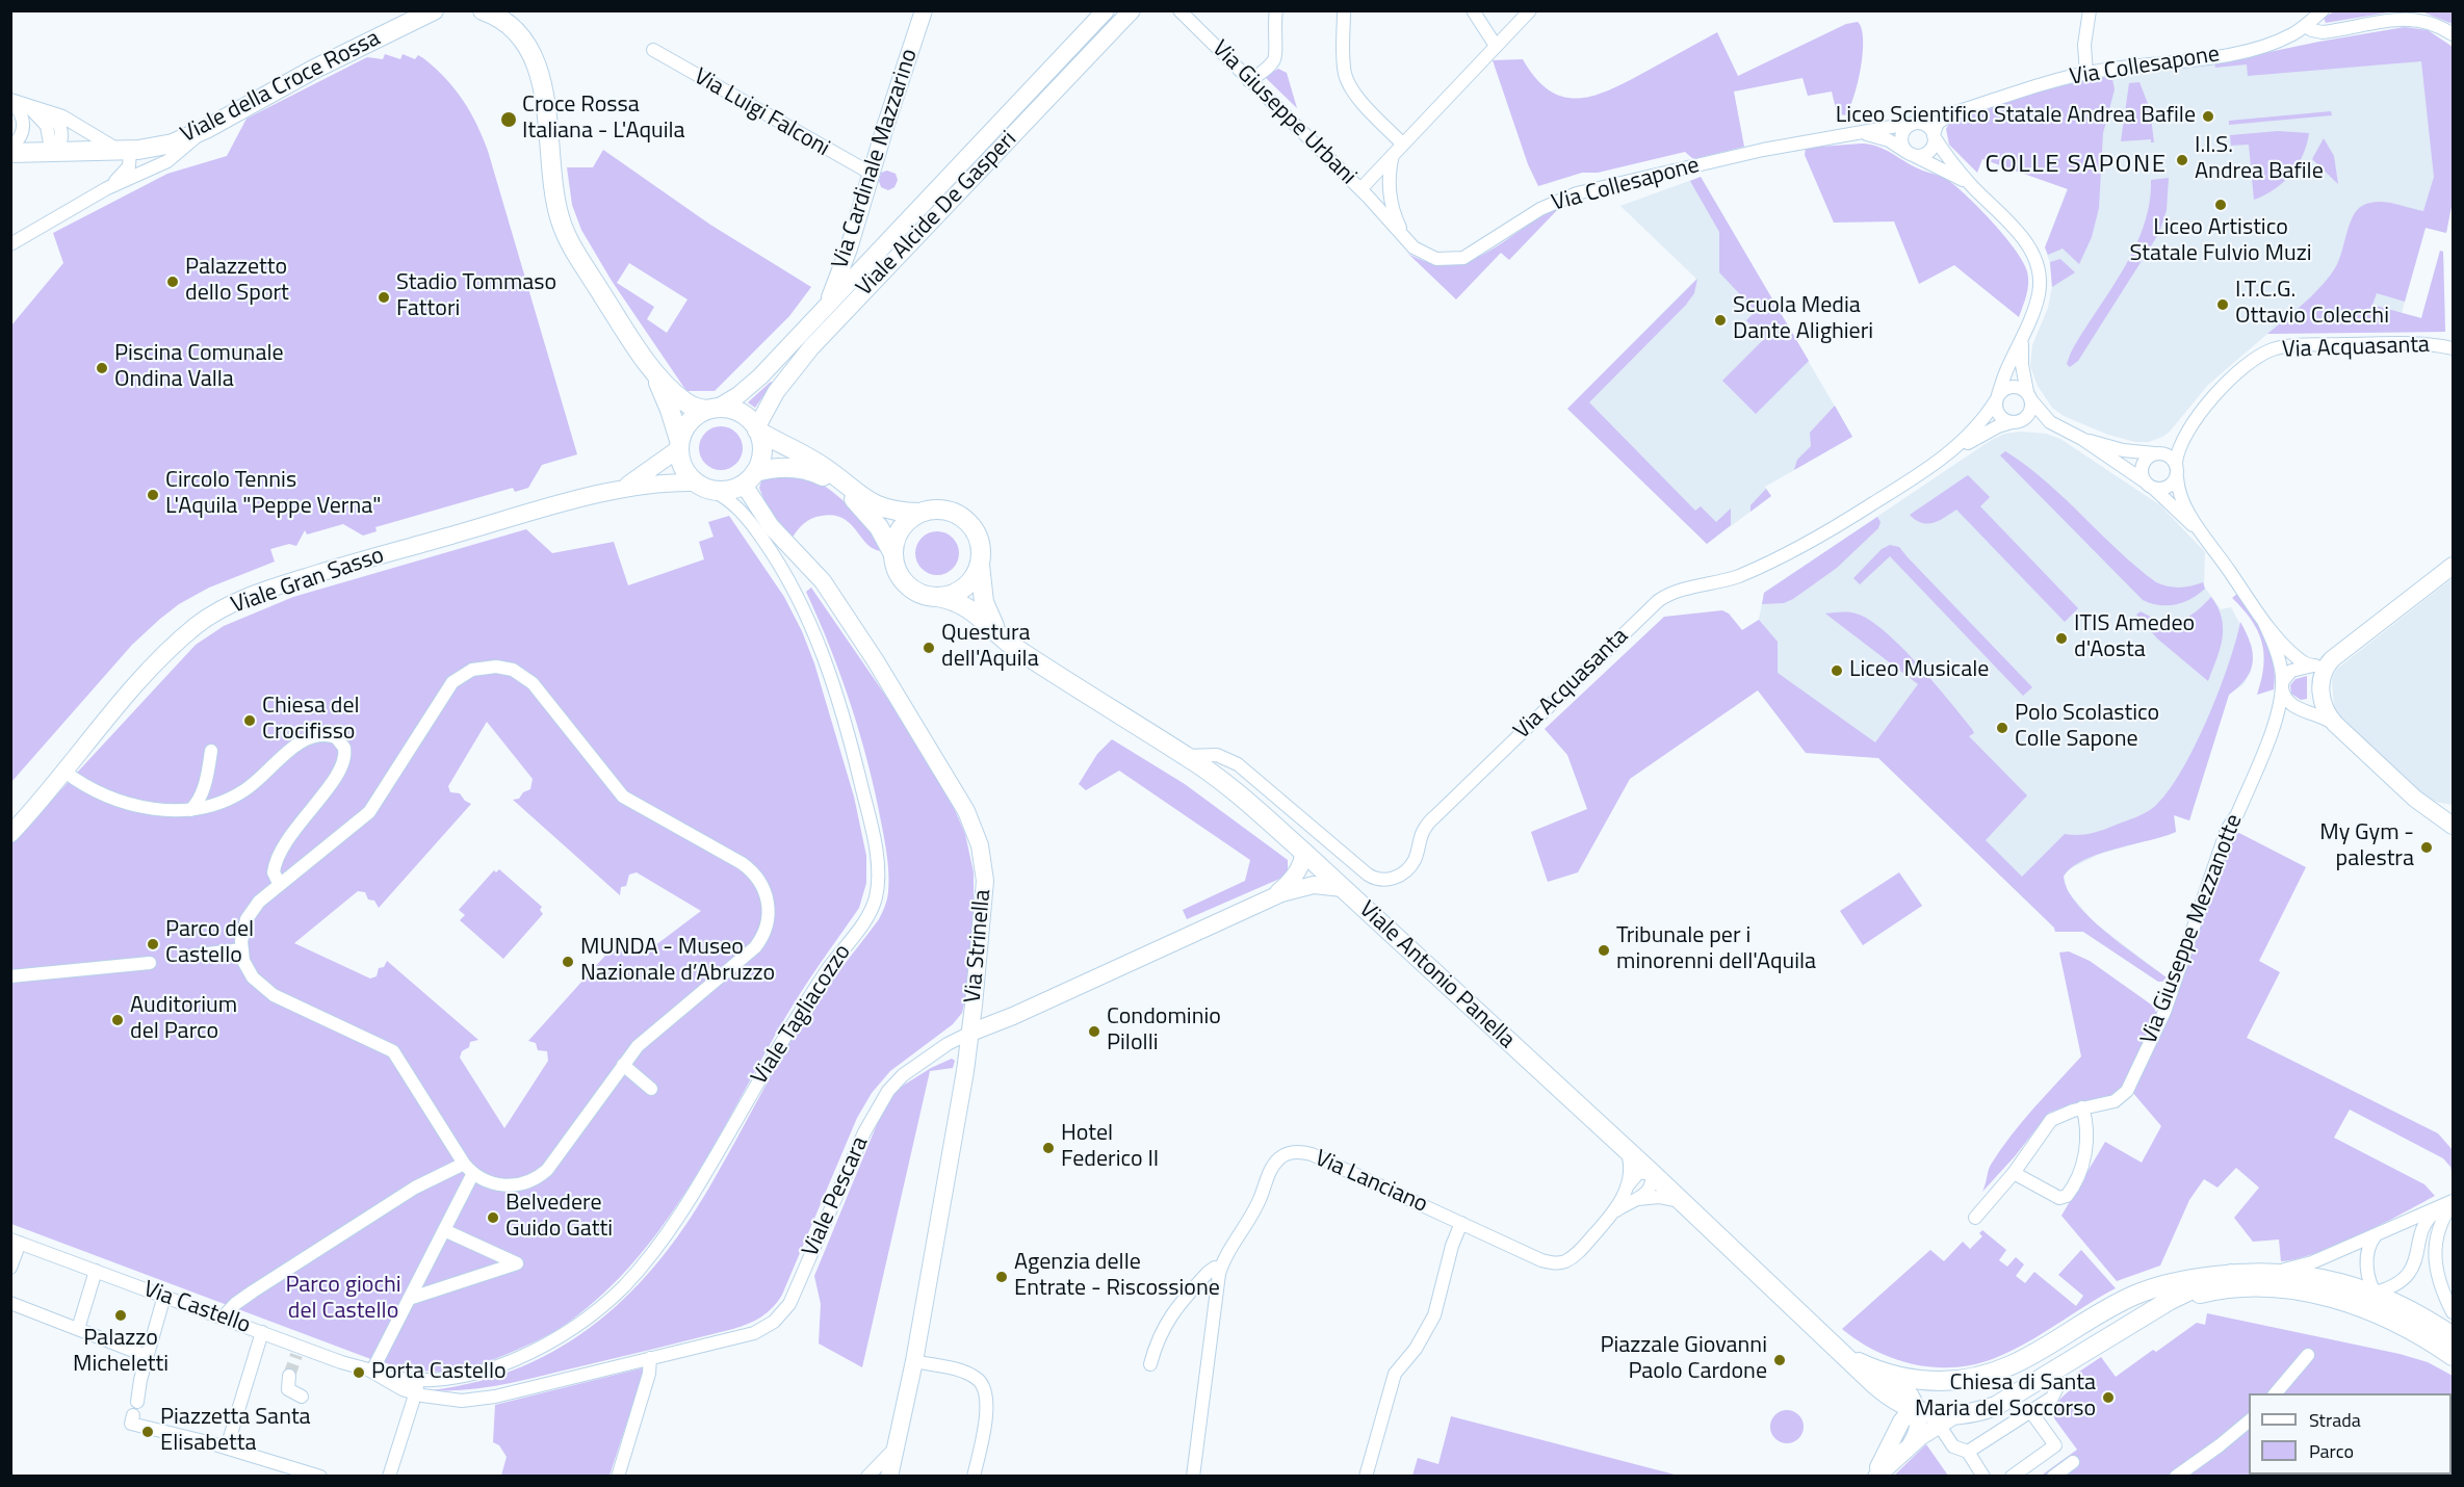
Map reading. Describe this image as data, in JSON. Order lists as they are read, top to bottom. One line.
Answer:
{"streets":{"main road":["Viale della Croce Rossa","Via Cardinale Mazzarino","Viale Alcide De Gasperi","Viale Gran Sasso","Via Strinella","Viale Antonio Panella","Viale Pescara"],"street":["Via Collesapone","Via Luigi Falconi","Via Giuseppe Urbani","Via Acquasanta","Via Giuseppe Mezzanotte","Viale Tagliacozzo","Via Lanciano","Via Castello"]},"crossings":[["Via Collesapone","Via Giuseppe Urbani"],["Via Luigi Falconi","Via Cardinale Mazzarino"],["Via Cardinale Mazzarino","Viale Alcide De Gasperi"],["Viale Alcide De Gasperi","Viale Gran Sasso"],["Viale Alcide De Gasperi","Via Strinella"],["Viale Alcide De Gasperi","Viale Tagliacozzo"],["Via Acquasanta","Via Giuseppe Mezzanotte"],["Via Acquasanta","Viale Antonio Panella"],["Viale Gran Sasso","Via Strinella"],["Viale Gran Sasso","Viale Tagliacozzo"],["Via Strinella","Viale Tagliacozzo"],["Via Strinella","Viale Pescara"],["Viale Antonio Panella","Via Lanciano"],["Viale Antonio Panella","Viale Pescara"],["Viale Tagliacozzo","Viale Pescara"],["Viale Tagliacozzo","Via Castello"],["Viale Pescara","Via Castello"]],"districts":["COLLE SAPONE"],"parks":["Parco giochi del Castello"],"places":["Liceo Scientifico Statale Andrea Bafile","Croce Rossa Italiana - L'Aquila","I.I.S. Andrea Bafile","Liceo Artistico Statale Fulvio Muzi","Palazzetto dello Sport","Stadio Tommaso Fattori","I.T.C.G. Ottavio Colecchi","Scuola Media Dante Alighieri","Piscina Comunale Ondina Valla","Circolo Tennis L'Aquila \"Peppe Verna\"","ITIS Amedeo d'Aosta","Questura dell'Aquila","Liceo Musicale","Chiesa del Crocifisso","Polo Scolastico Colle Sapone","My Gym - palestra","Parco del Castello","Tribunale per i minorenni dell'Aquila","MUNDA - Museo Nazionale d’Abruzzo","Auditorium del Parco","Condominio Pilolli","Hotel Federico II","Belvedere Guido Gatti","Agenzia delle Entrate - Riscossione","Palazzo Micheletti","Piazzale Giovanni Paolo Cardone","Porta Castello","Chiesa di Santa Maria del Soccorso","Piazzetta Santa Elisabetta"],"legend":["Strada","Parco"]}
